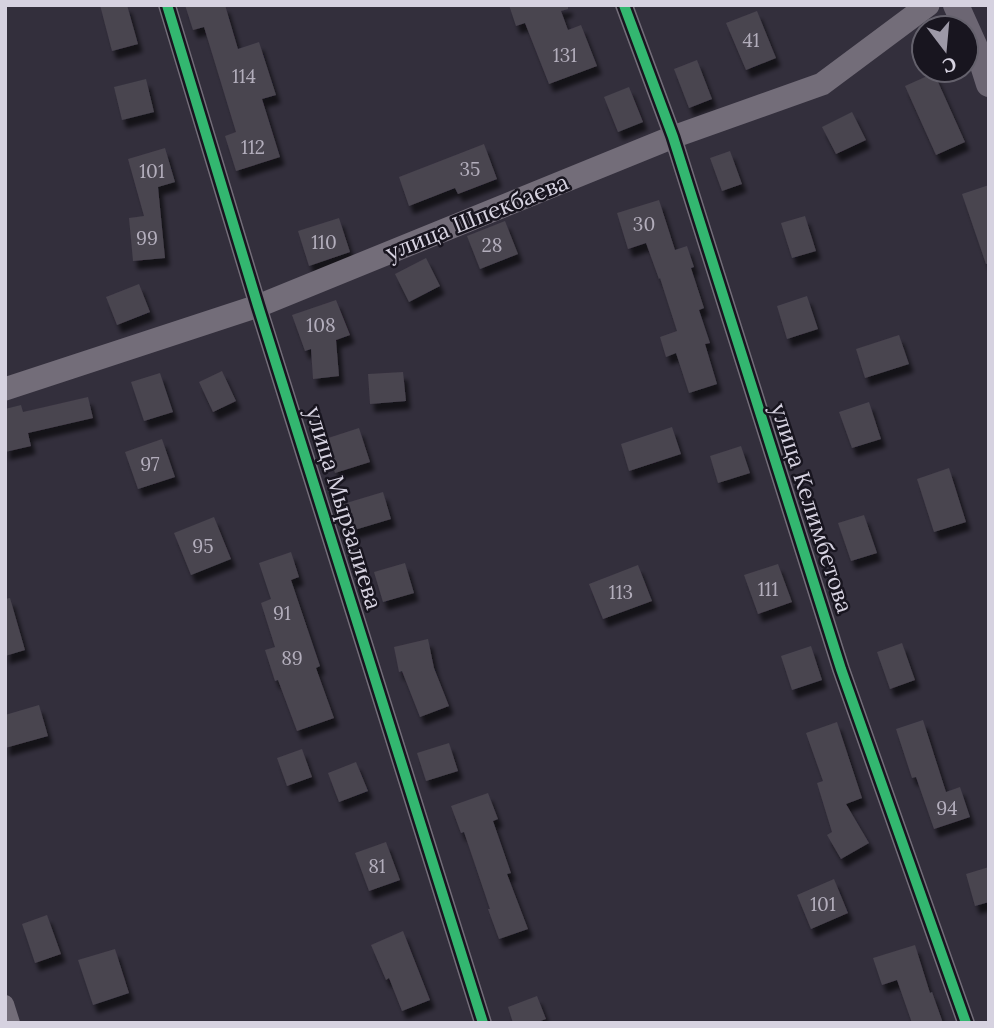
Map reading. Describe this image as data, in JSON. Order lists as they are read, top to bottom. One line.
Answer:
{"streets":{"street":["улица Шпекбаева","улица Мырзалиева","улица Келимбетова"]},"crossings":[["улица Шпекбаева","улица Мырзалиева"],["улица Шпекбаева","улица Келимбетова"]],"house_numbers":["41","131","114","112","35","101","30","99","110","28","108","97","95","111","113","91","89","94","81","101"],"north":"bottom"}
